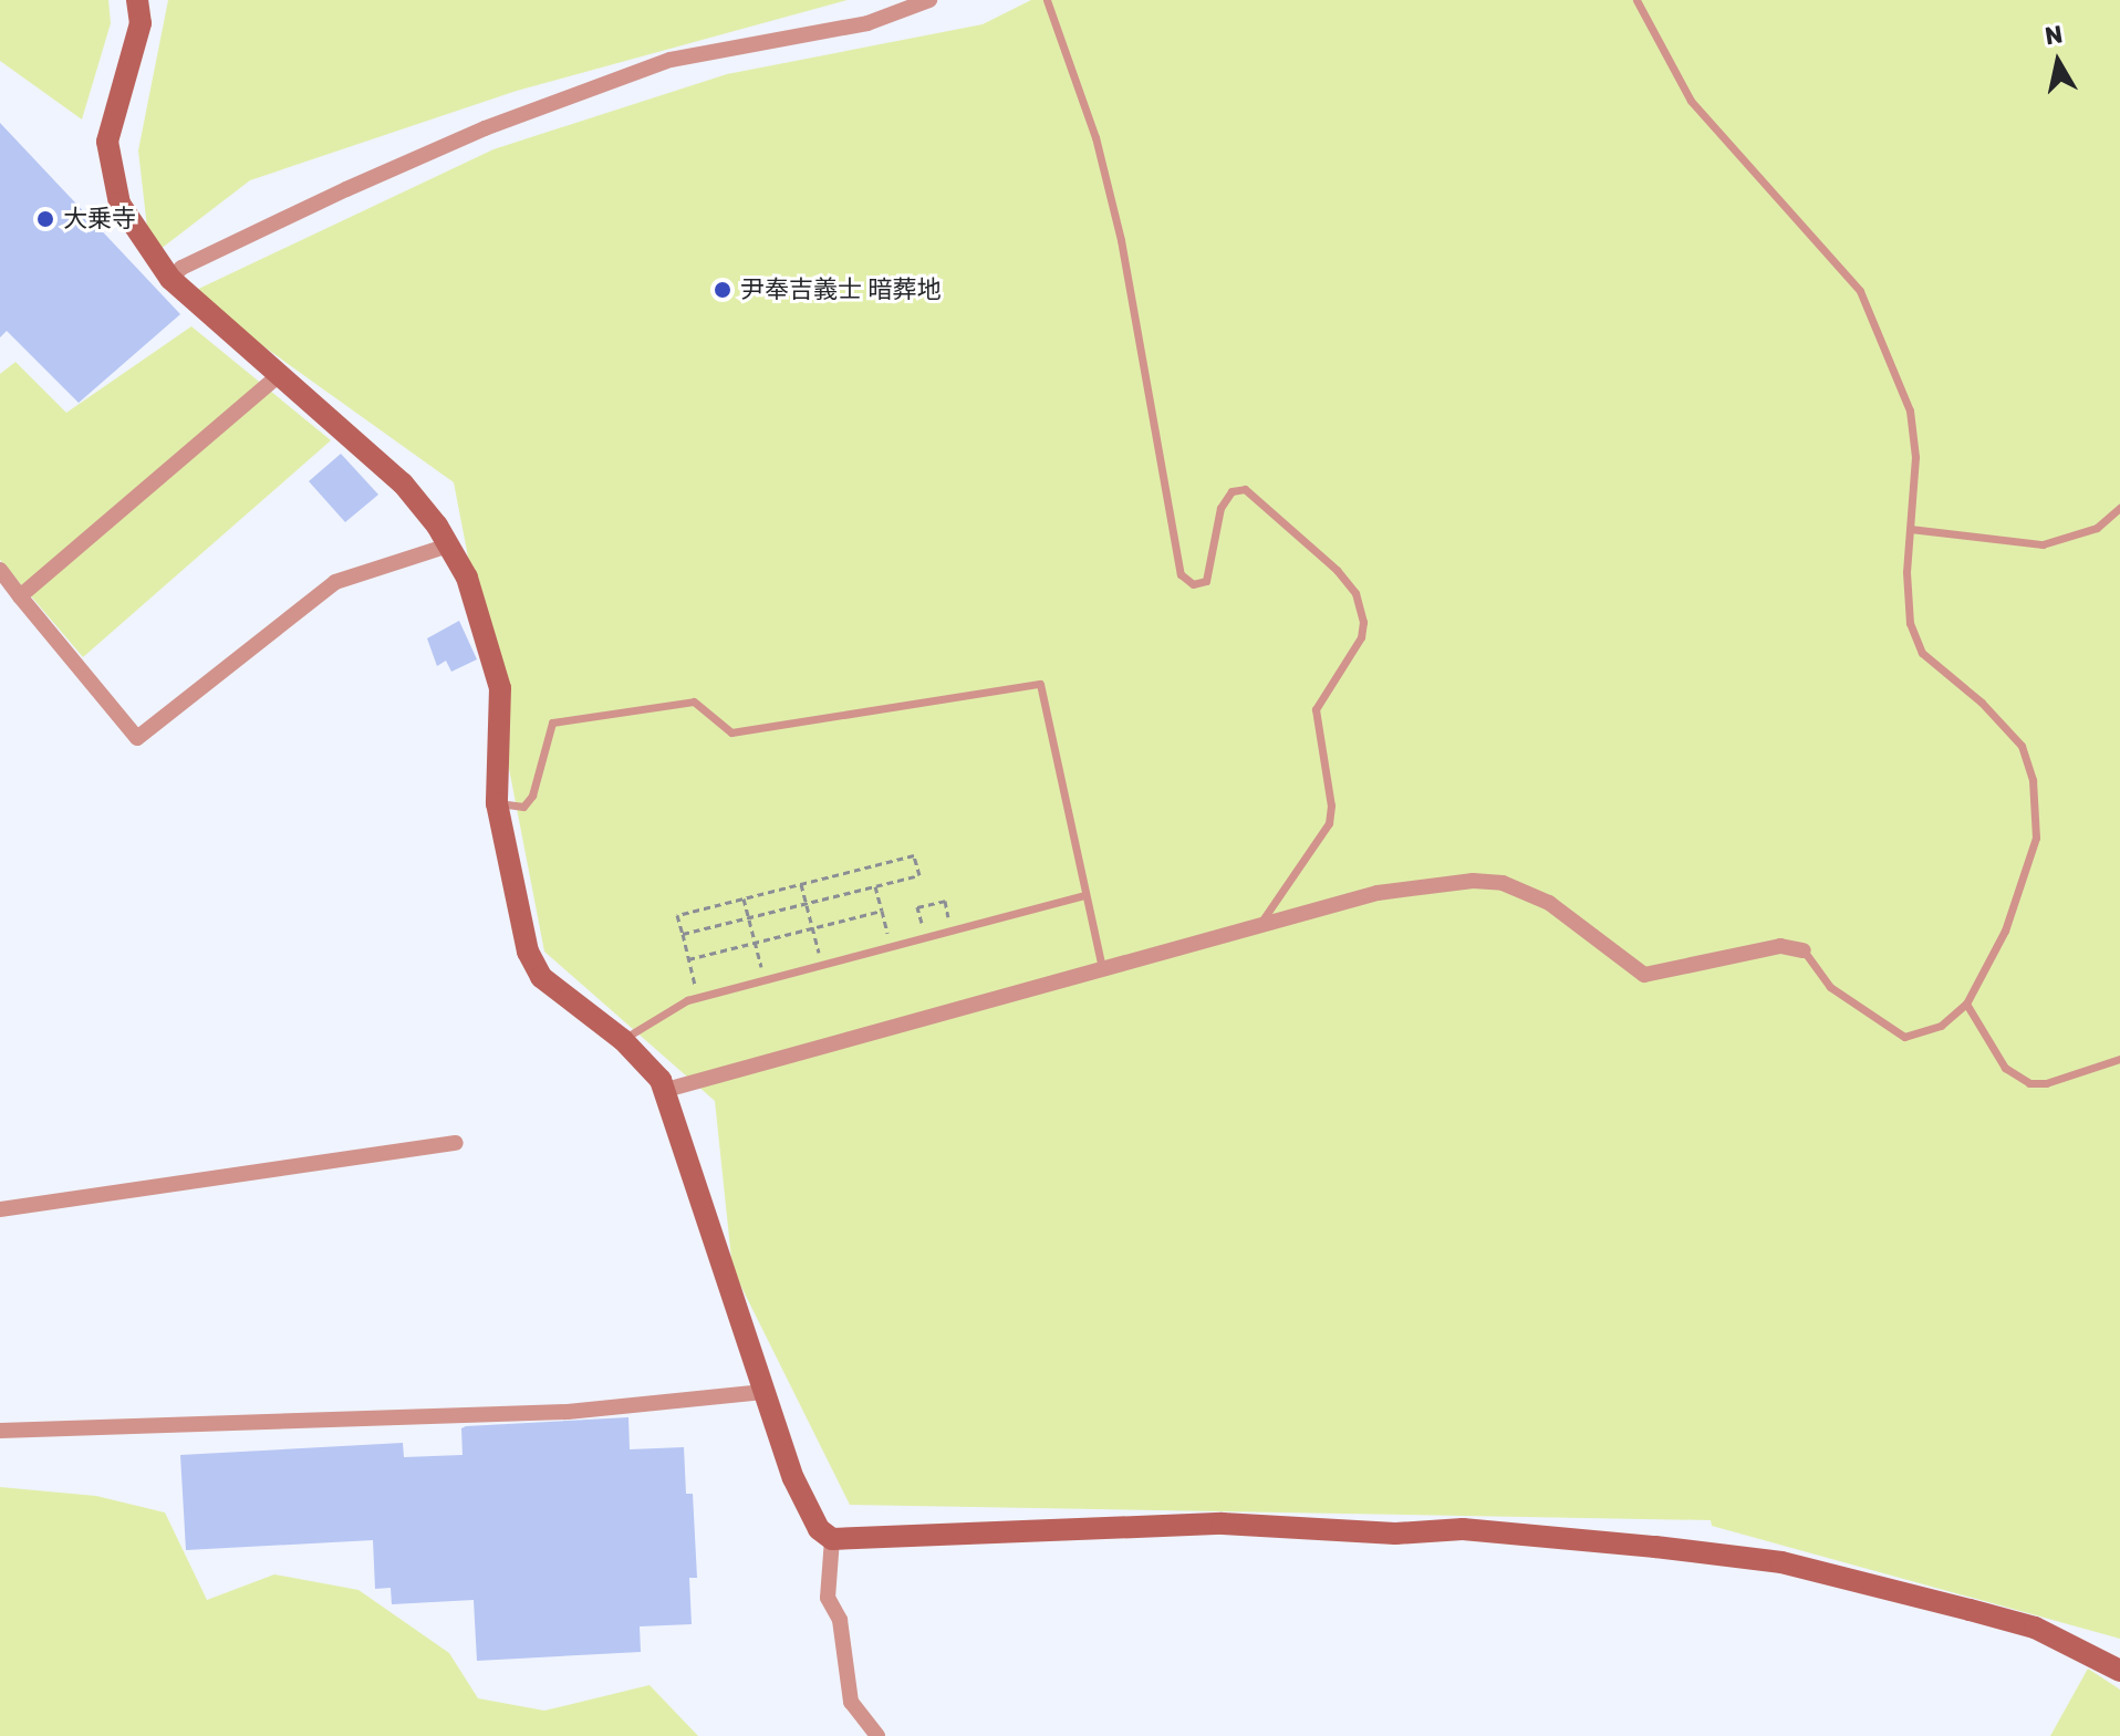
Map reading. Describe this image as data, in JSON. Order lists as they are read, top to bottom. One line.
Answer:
{"places":["大乗寺","尹奉吉義士 暗葬地"],"north":"top"}
